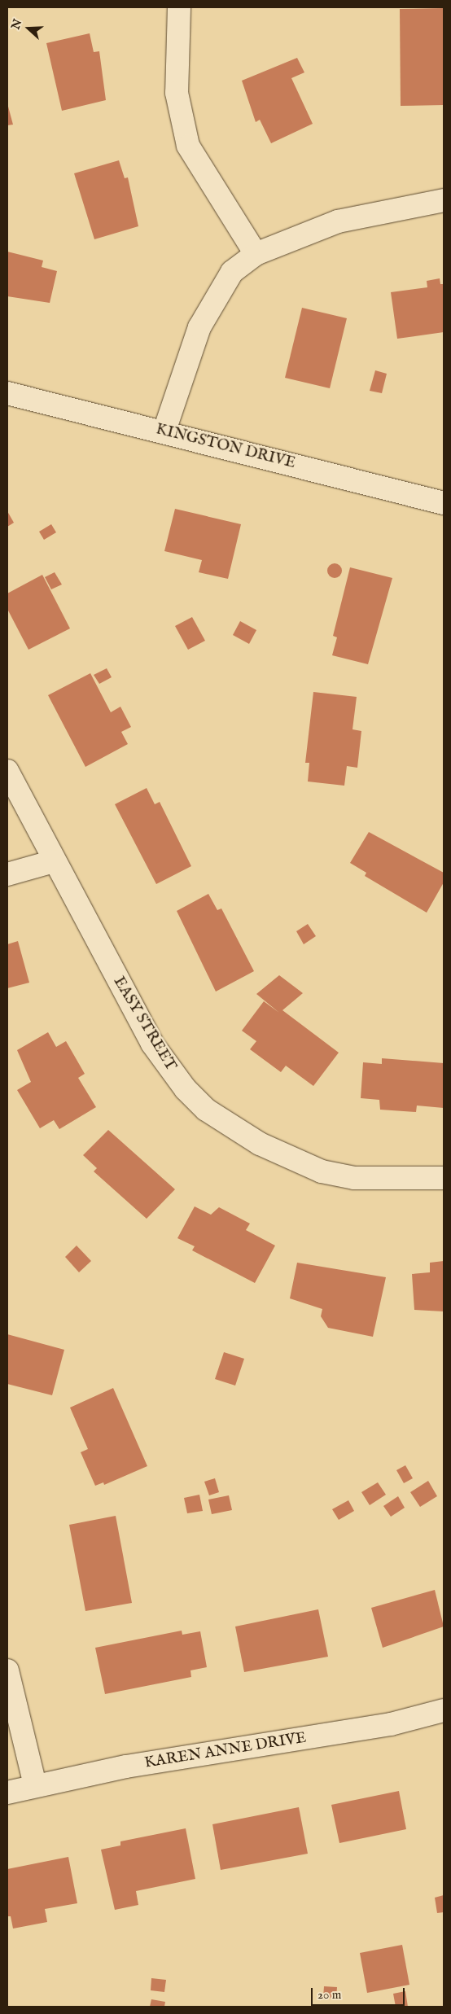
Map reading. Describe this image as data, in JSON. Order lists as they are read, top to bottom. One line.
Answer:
{"streets":{"street":["KINGSTON DRIVE","EASY STREET","KAREN ANNE DRIVE"]},"scale_bar":"20 m","north":"left"}
